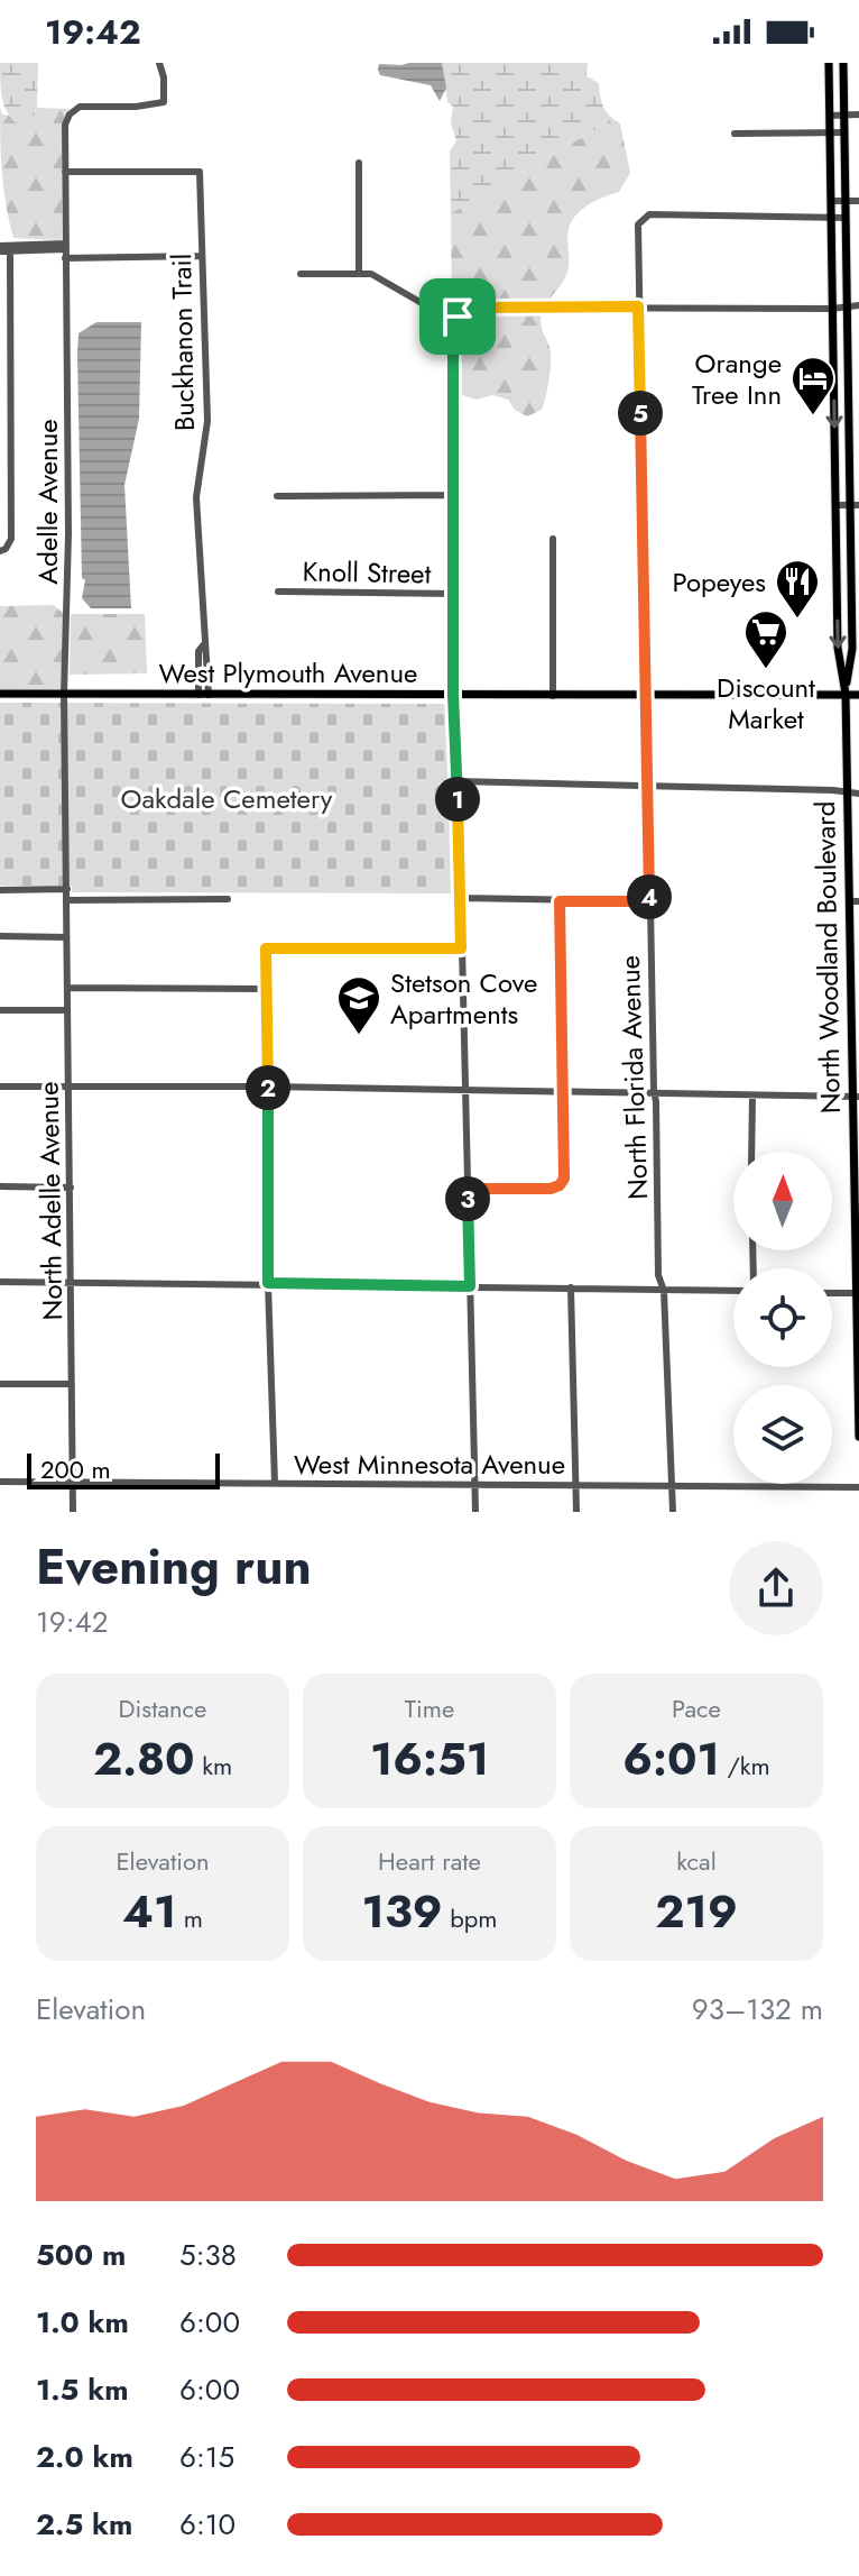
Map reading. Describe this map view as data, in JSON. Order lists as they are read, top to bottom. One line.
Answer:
{"streets":{"main road":["West Plymouth Avenue","North Woodland Boulevard"],"street":["Buckhanon Trail","Adelle Avenue","Knoll Street","North Florida Avenue","North Adelle Avenue","West Minnesota Avenue"]},"crossings":[["Buckhanon Trail","Adelle Avenue"],["Buckhanon Trail","West Plymouth Avenue"],["Adelle Avenue","West Plymouth Avenue"],["Adelle Avenue","North Adelle Avenue"],["West Plymouth Avenue","North Woodland Boulevard"],["West Plymouth Avenue","North Florida Avenue"],["North Woodland Boulevard","North Florida Avenue"],["North Florida Avenue","West Minnesota Avenue"],["North Adelle Avenue","West Minnesota Avenue"]],"parks":["Oakdale Cemetery"],"places":{"hotel":["Orange Tree Inn"],"restaurant":["Popeyes"],"supermarket":["Discount Market"],"school or university":["Stetson Cove Apartments"]},"scale_bar":"200 m","north":"top","page":{"status":"19:42","pins":["5","1","4","2","3"],"scale":"200 m","heading":["Evening run","19:42"],"stats":[["Distance","2.80 km"],["Time","16:51"],["Pace","6:01 /km"],["Elevation","41 m"],["Heart rate","139 bpm"],["kcal","219"]],"chart":["Elevation","93–132 m"],"list":[{"name":"500 m","note":"5:38"},{"name":"1.0 km","note":"6:00"},{"name":"1.5 km","note":"6:00"},{"name":"2.0 km","note":"6:15"},{"name":"2.5 km","note":"6:10"}]}}
